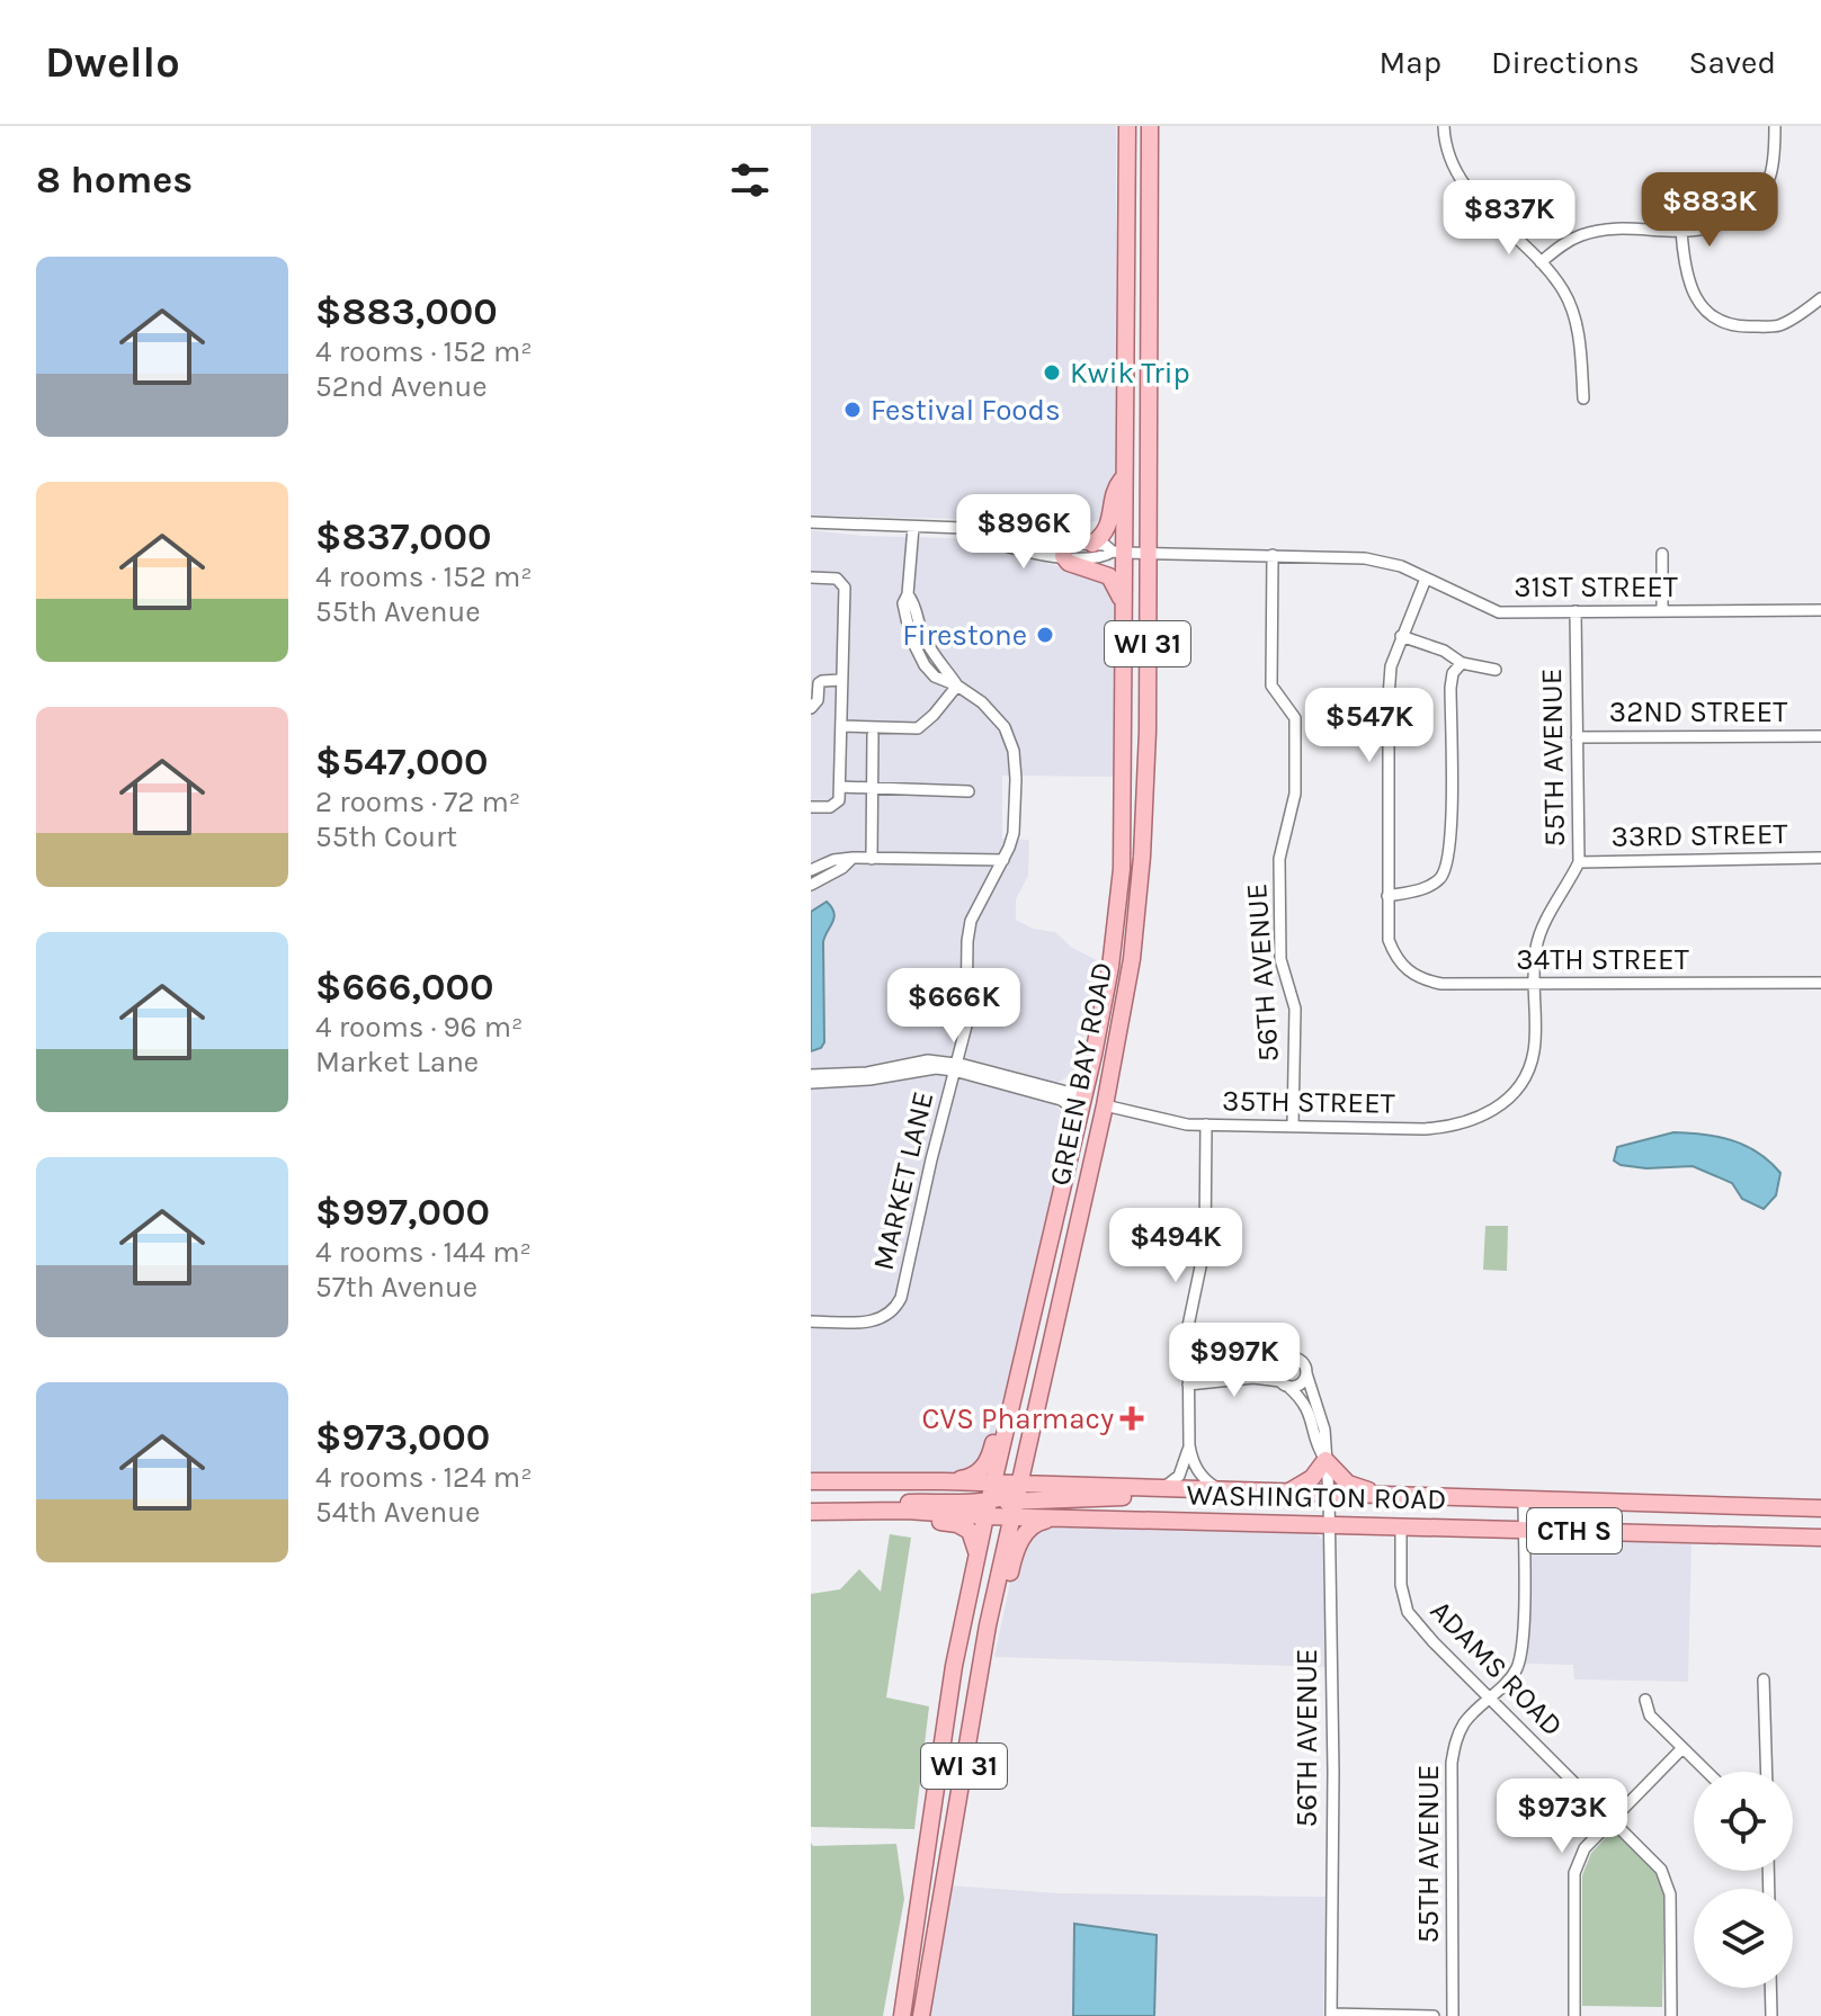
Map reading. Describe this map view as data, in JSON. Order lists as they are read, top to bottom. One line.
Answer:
{"streets":{"main road":["WI 31","GREEN BAY ROAD","WASHINGTON ROAD","CTH S"],"street":["31ST STREET","32ND STREET","55TH AVENUE","33RD STREET","34TH STREET","56TH AVENUE","35TH STREET","MARKET LANE","ADAMS ROAD"]},"crossings":[["31ST STREET","55TH AVENUE"],["31ST STREET","56TH AVENUE"],["31ST STREET","GREEN BAY ROAD"],["31ST STREET","MARKET LANE"],["32ND STREET","55TH AVENUE"],["55TH AVENUE","33RD STREET"],["55TH AVENUE","34TH STREET"],["55TH AVENUE","35TH STREET"],["55TH AVENUE","WASHINGTON ROAD"],["55TH AVENUE","ADAMS ROAD"],["56TH AVENUE","35TH STREET"],["56TH AVENUE","WASHINGTON ROAD"],["GREEN BAY ROAD","35TH STREET"],["GREEN BAY ROAD","WASHINGTON ROAD"],["WASHINGTON ROAD","ADAMS ROAD"]],"places":{"other":["Kwik Trip","Festival Foods","Firestone"],"health":["CVS Pharmacy"]},"page":{"header":"Dwello","nav":["Map","Directions","Saved"],"heading":"8 homes","price":["$883K","$837K","$896K","$547K","$666K","$494K","$997K","$973K"],"list":[{"name":"$883,000","note":"4 rooms · 152 m² · 52nd Avenue"},{"name":"$837,000","note":"4 rooms · 152 m² · 55th Avenue"},{"name":"$547,000","note":"2 rooms · 72 m² · 55th Court"},{"name":"$666,000","note":"4 rooms · 96 m² · Market Lane"},{"name":"$997,000","note":"4 rooms · 144 m² · 57th Avenue"},{"name":"$973,000","note":"4 rooms · 124 m² · 54th Avenue"}]}}
